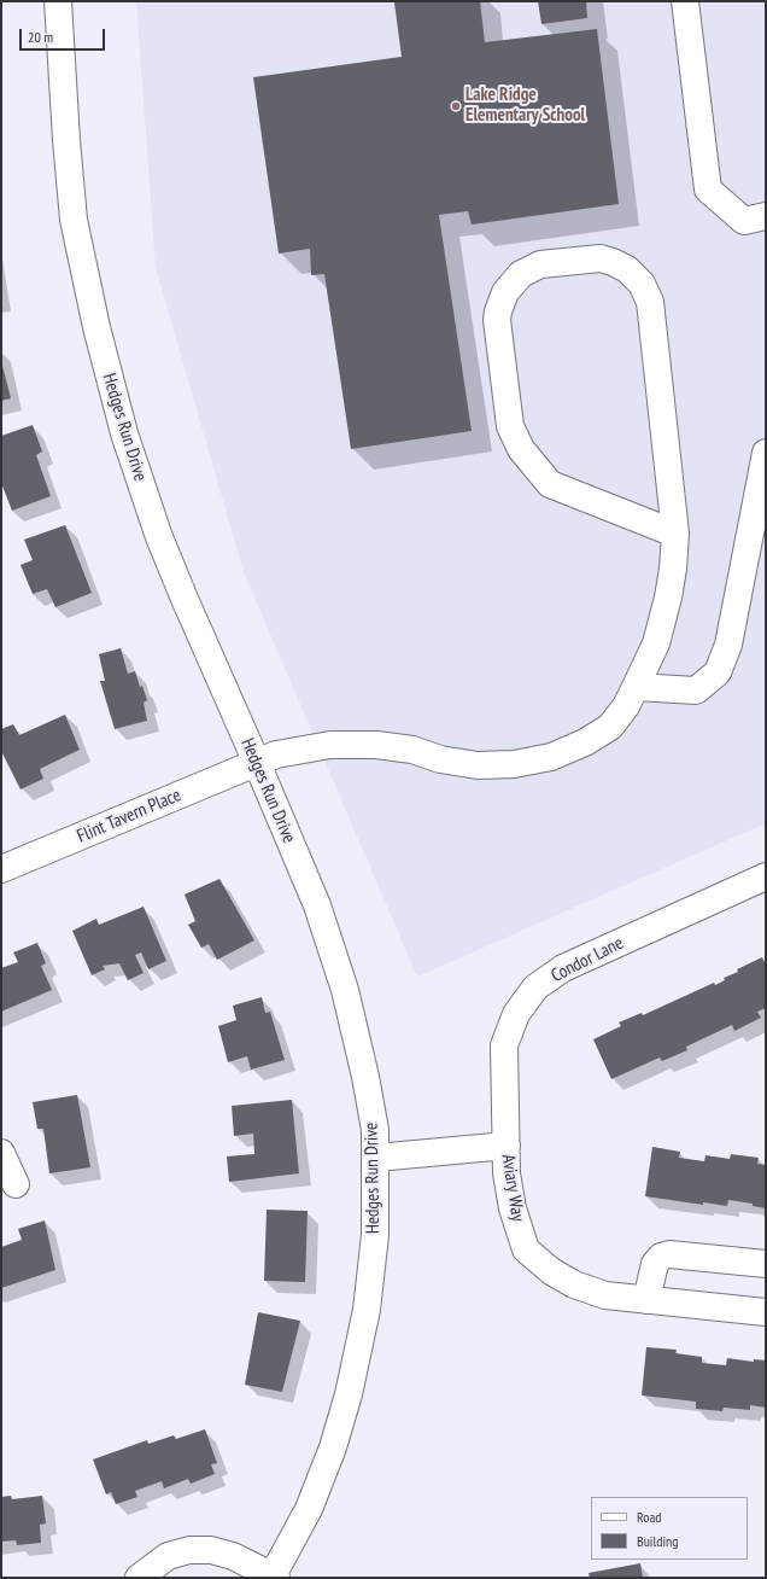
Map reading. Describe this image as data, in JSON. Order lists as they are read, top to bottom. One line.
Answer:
{"streets":{"street":["Hedges Run Drive","Flint Tavern Place","Condor Lane","Aviary Way"]},"crossings":[["Hedges Run Drive","Flint Tavern Place"],["Hedges Run Drive","Aviary Way"],["Condor Lane","Aviary Way"]],"places":["Lake Ridge Elementary School"],"legend":["Road","Building"],"scale_bar":"20 m"}
